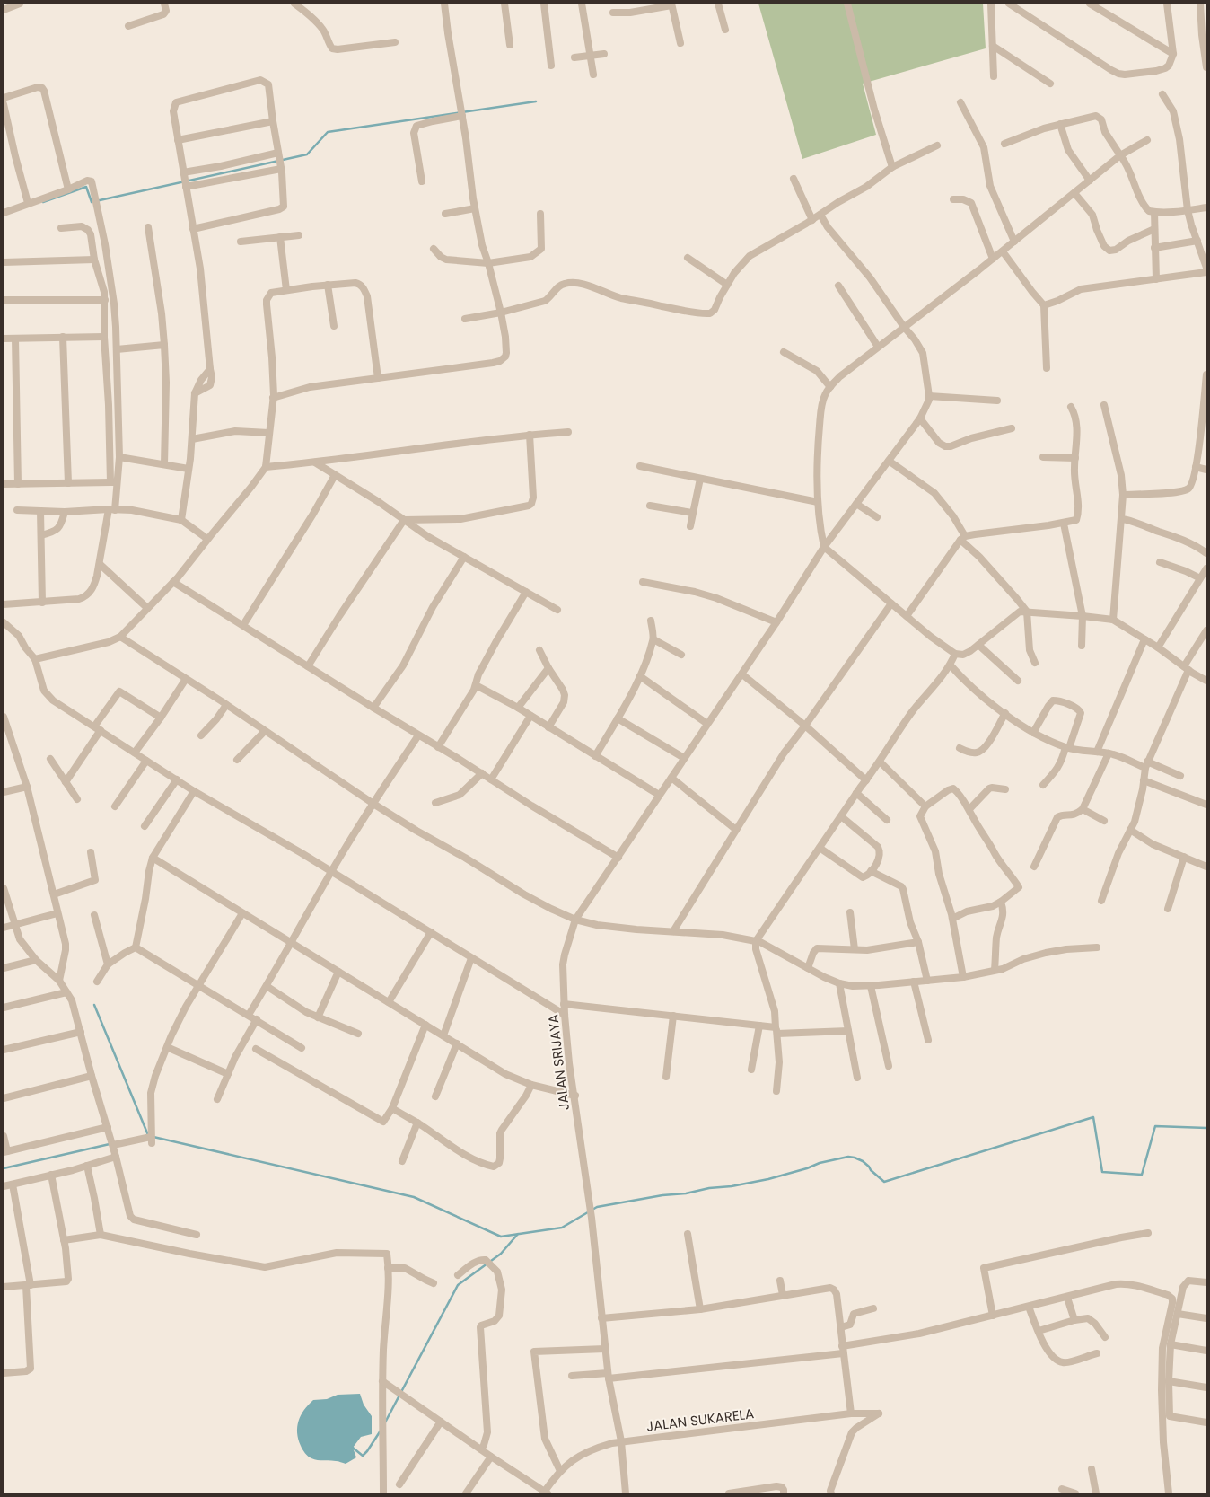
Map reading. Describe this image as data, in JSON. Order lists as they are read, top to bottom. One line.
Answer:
{"streets":{"street":["JALAN SRIJAYA","JALAN SUKARELA"]}}
